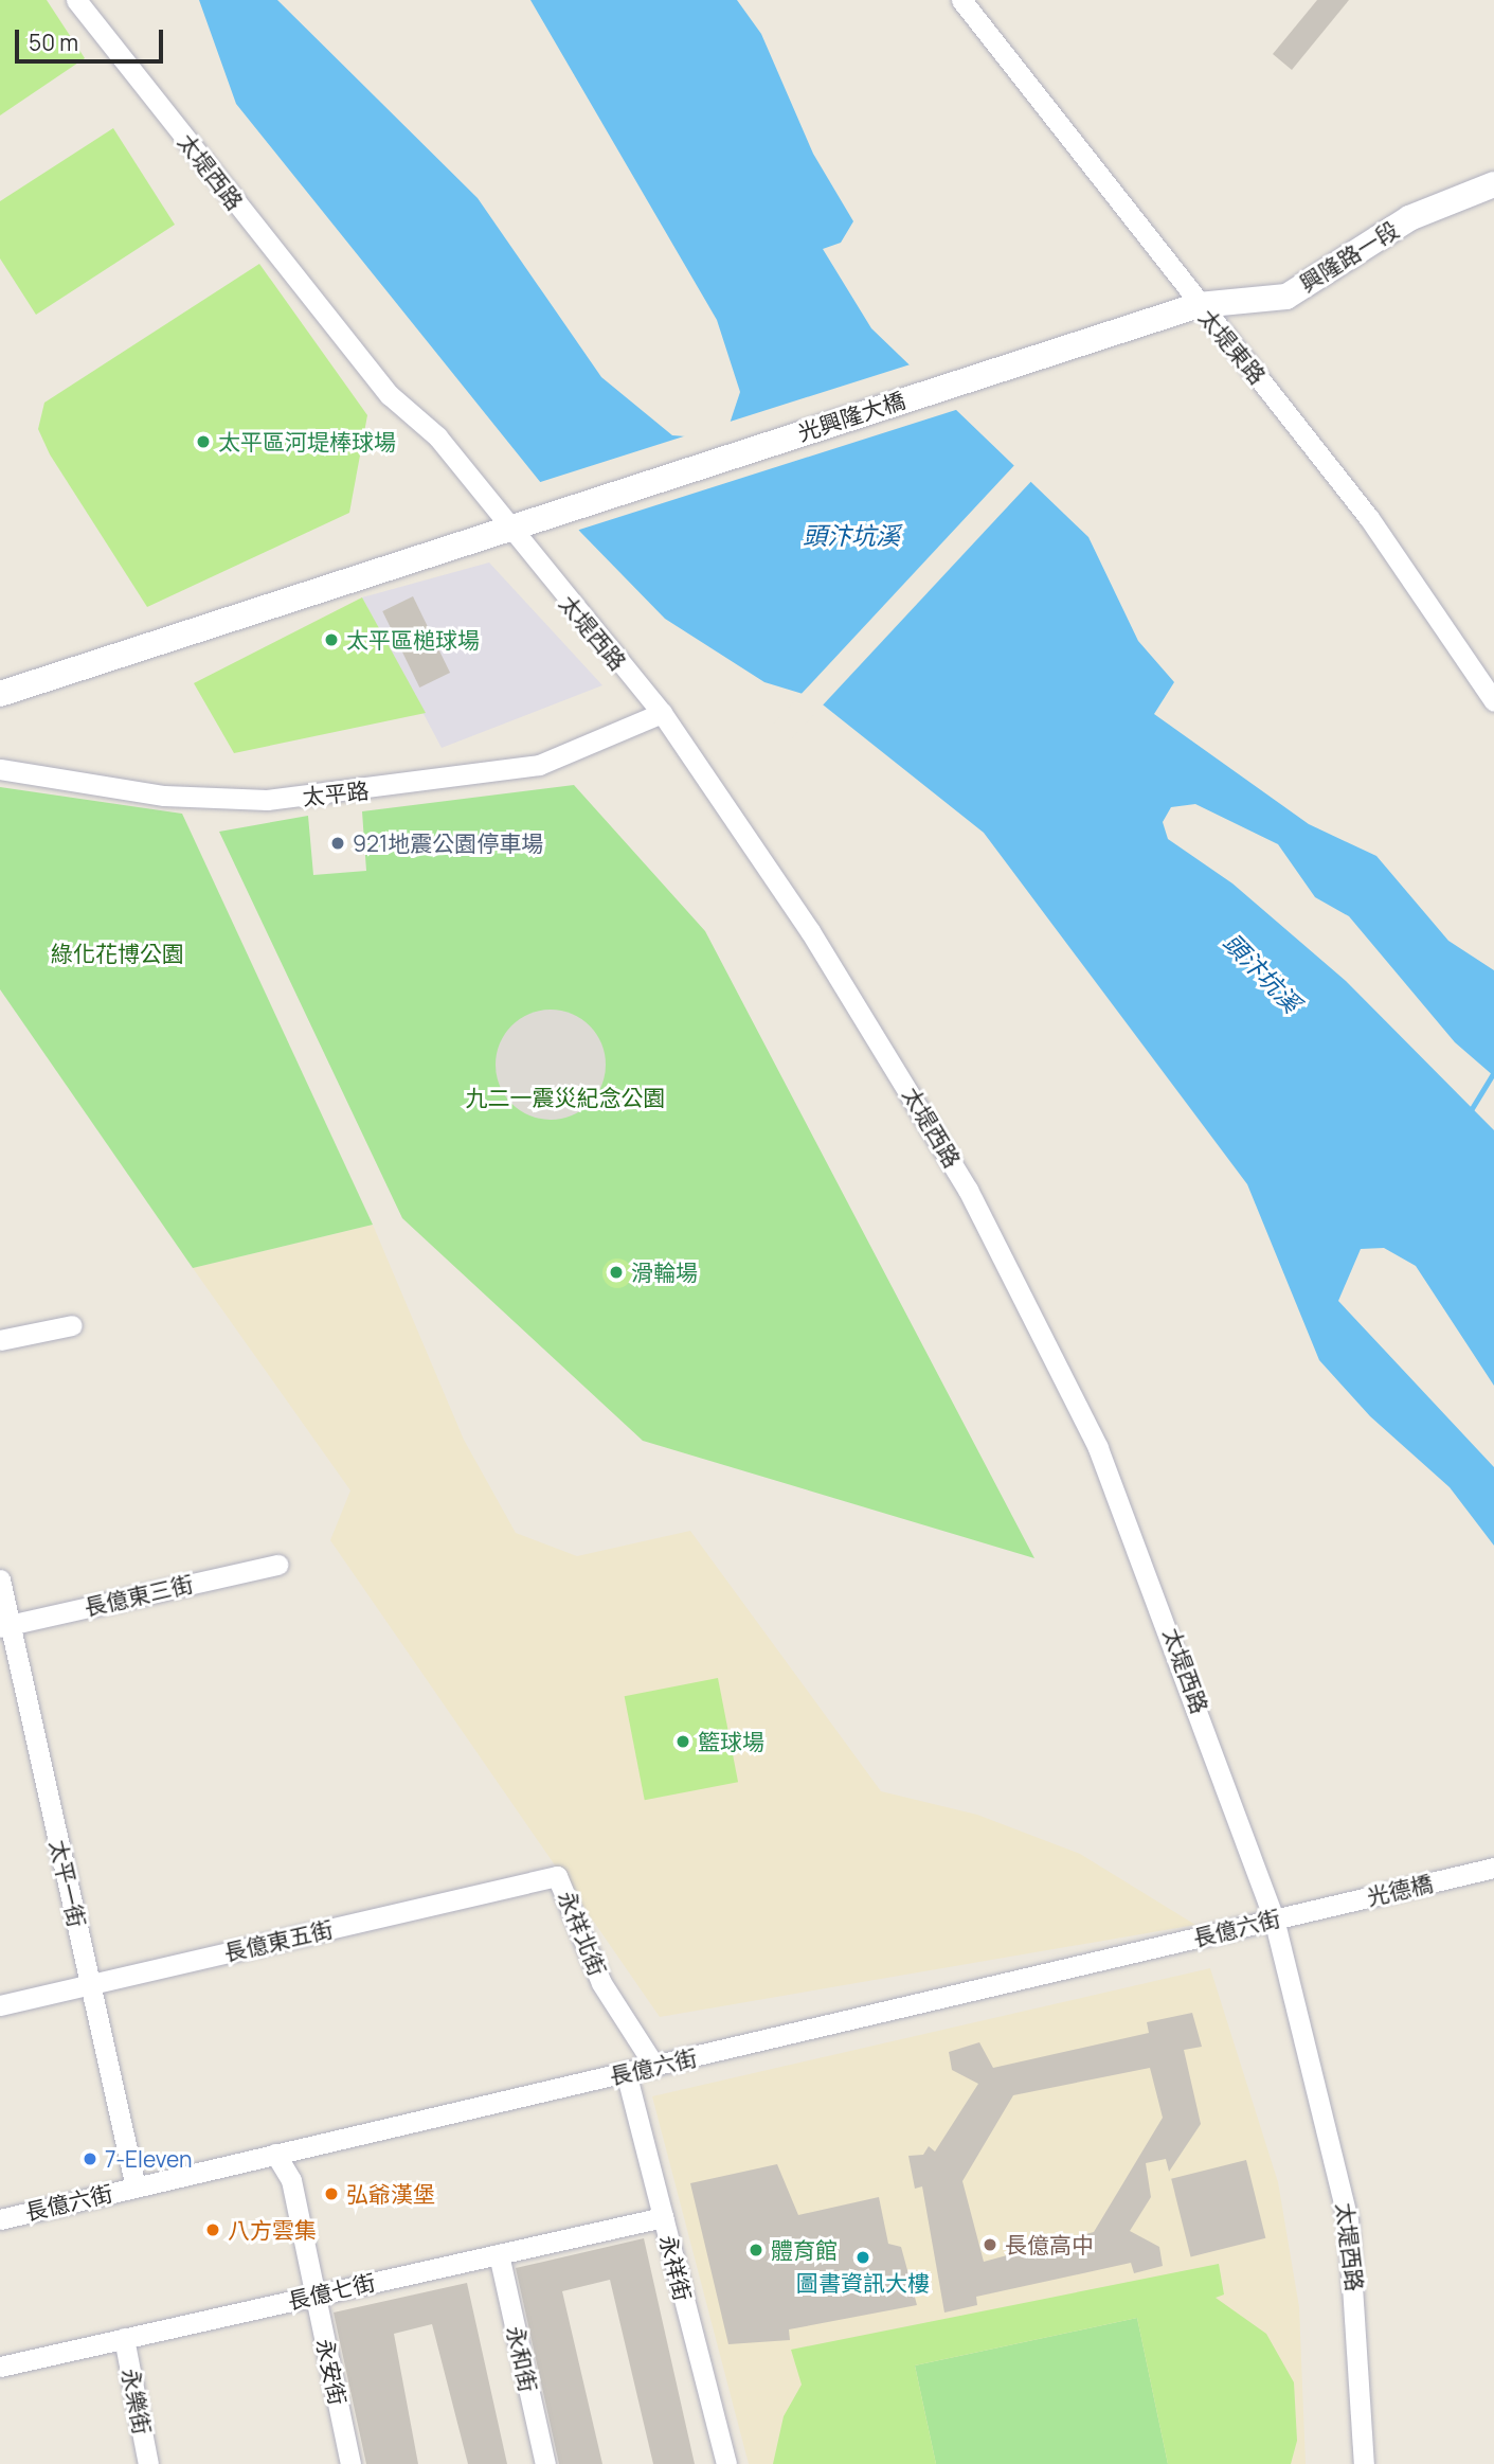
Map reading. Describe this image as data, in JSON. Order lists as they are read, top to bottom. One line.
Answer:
{"streets":{"street":["太堤西路","興隆路一段","太堤東路","光興隆大橋","太平路","長億東三街","太平一街","光德橋","長億六街","永祥北街","長億東五街","永祥街","長億七街","永和街","永安街","永樂街"]},"crossings":[["太堤西路","光興隆大橋"],["太堤西路","太平路"],["太堤西路","長億六街"],["興隆路一段","太堤東路"],["興隆路一段","光興隆大橋"],["太堤東路","光興隆大橋"],["長億東三街","太平一街"],["太平一街","長億六街"],["太平一街","長億東五街"],["光德橋","長億六街"],["長億六街","永祥北街"],["長億六街","永祥街"],["長億六街","永安街"],["永祥北街","長億東五街"],["永祥街","長億七街"],["長億七街","永和街"],["長億七街","永安街"],["長億七街","永樂街"]],"water":["頭汴坑溪"],"parks":["綠化花博公園","九二一震災紀念公園"],"places":["太平區河堤棒球場","太平區槌球場","921地震公園停車場","滑輪場","籃球場","7-Eleven","弘爺漢堡","八方雲集","長億高中","體育館","圖書資訊大樓"],"scale_bar":"50 m"}
